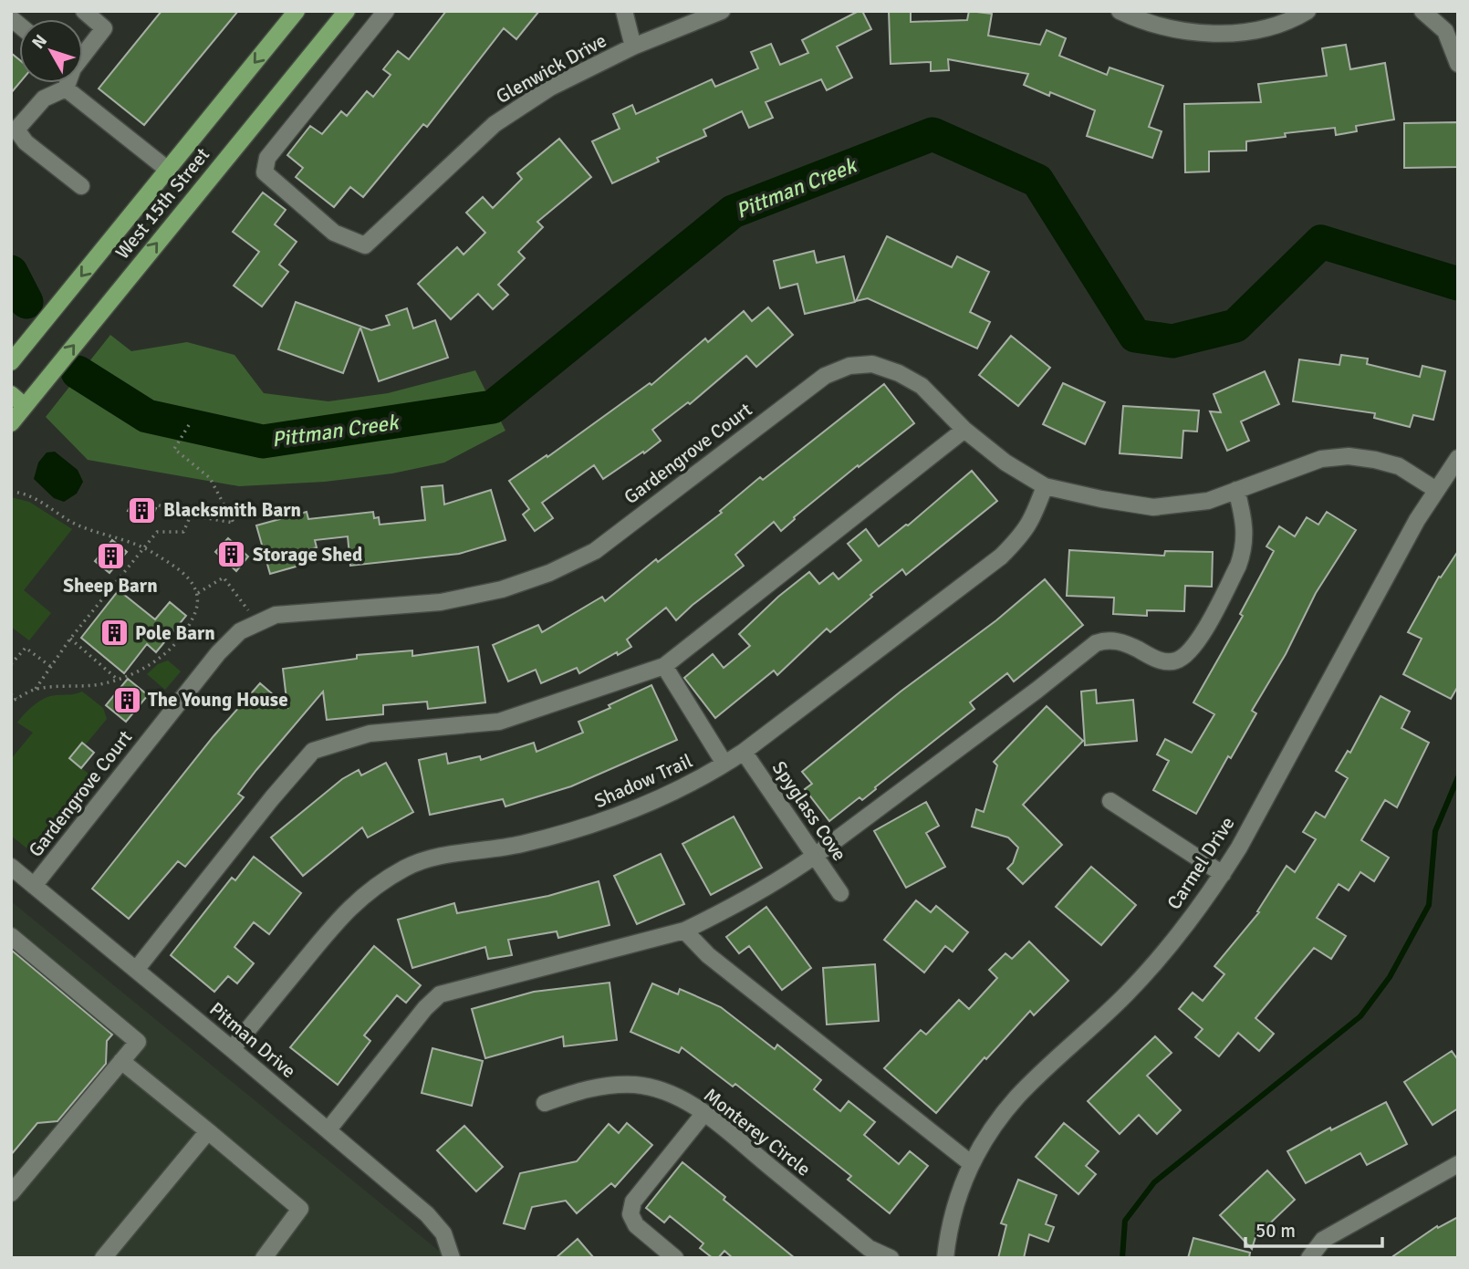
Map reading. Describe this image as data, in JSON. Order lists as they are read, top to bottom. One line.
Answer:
{"streets":{"main road":["West 15th Street"],"street":["Glenwick Drive","Gardengrove Court","Shadow Trail","Spyglass Cove","Carmel Drive","Pitman Drive","Monterey Circle"]},"crossings":[["Gardengrove Court","Shadow Trail"],["Gardengrove Court","Carmel Drive"],["Gardengrove Court","Pitman Drive"],["Shadow Trail","Spyglass Cove"],["Shadow Trail","Pitman Drive"]],"water":["Pittman Creek"],"places":{"building":["Blacksmith Barn","Storage Shed","Sheep Barn","Pole Barn","The Young House"]},"scale_bar":"50 m","north":"top left"}
